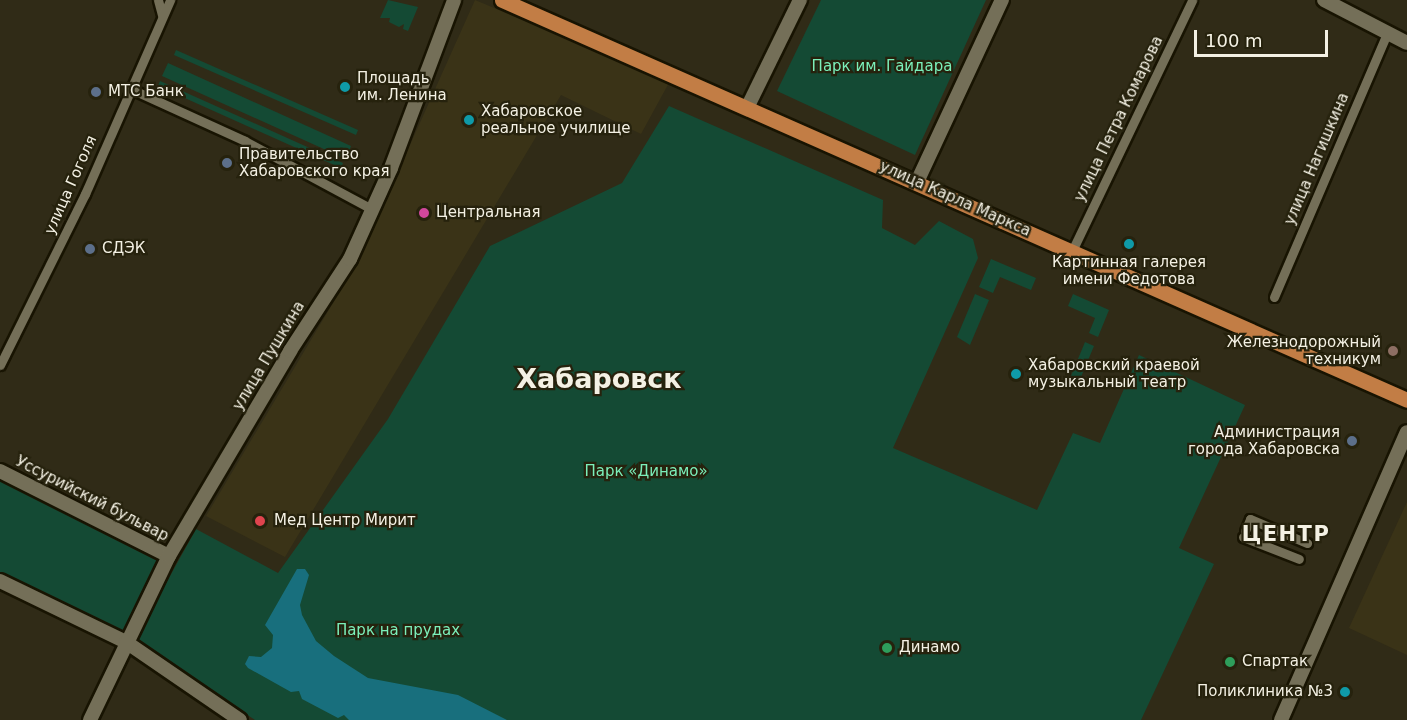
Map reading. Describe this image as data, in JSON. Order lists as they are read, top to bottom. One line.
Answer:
{"streets":{"main road":["улица Карла Маркса"],"street":["улица Петра Комарова","улица Нагишкина","улица Гоголя","улица Пушкина","Уссурийский бульвар"]},"crossings":[["улица Петра Комарова","улица Карла Маркса"],["улица Пушкина","Уссурийский бульвар"]],"districts":["Хабаровск","ЦЕНТР"],"parks":["Парк им. Гайдара","Парк «Динамо»","Парк на прудах"],"places":["Площадь им. Ленина","МТС Банк","Хабаровское реальное училище","Правительство Хабаровского края","Центральная","Картинная галерея имени Федотова","СДЭК","Железнодорожный техникум","Хабаровский краевой музыкальный театр","Администрация города Хабаровска","Мед Центр Мирит","Динамо","Спартак","Поликлиника №3"],"scale_bar":"100 m"}
